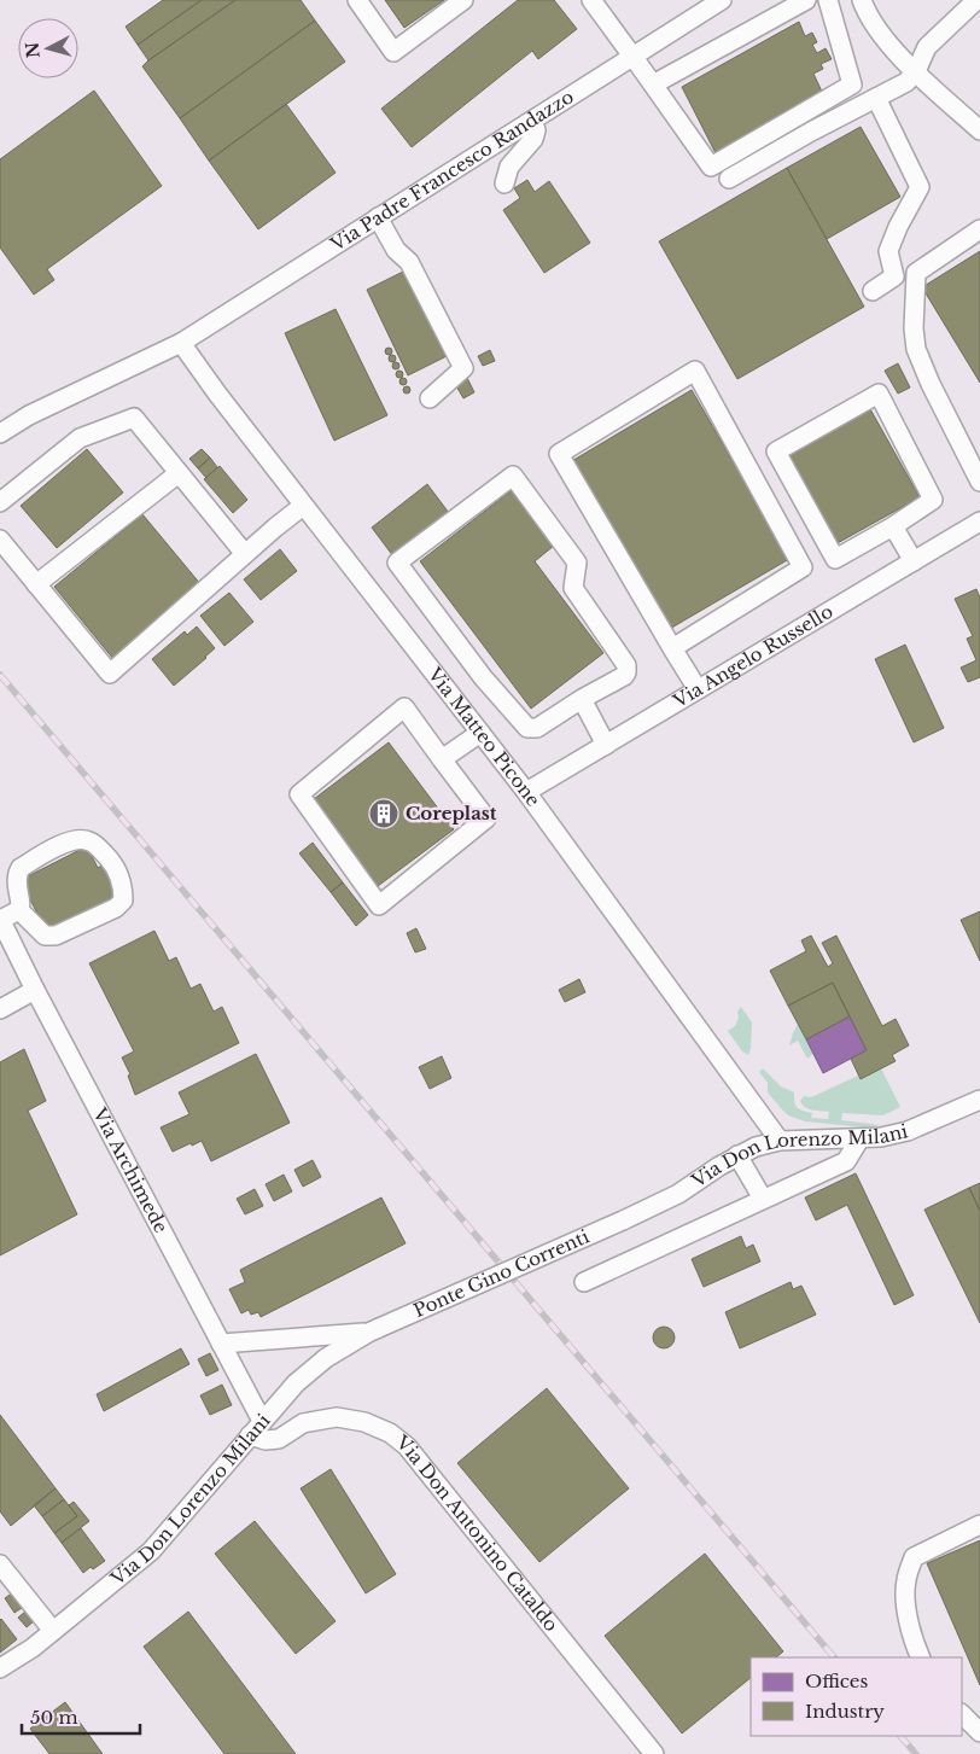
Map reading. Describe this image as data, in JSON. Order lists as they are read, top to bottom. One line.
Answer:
{"streets":{"street":["Via Padre Francesco Randazzo","Via Angelo Russello","Via Matteo Picone","Via Don Lorenzo Milani","Via Archimede","Ponte Gino Correnti","Via Don Antonino Cataldo"]},"crossings":[["Via Padre Francesco Randazzo","Via Matteo Picone"],["Via Angelo Russello","Via Matteo Picone"],["Via Matteo Picone","Via Don Lorenzo Milani"],["Via Don Lorenzo Milani","Via Archimede"],["Via Don Lorenzo Milani","Ponte Gino Correnti"],["Via Don Lorenzo Milani","Via Don Antonino Cataldo"],["Via Archimede","Via Don Antonino Cataldo"]],"places":{"building":["Coreplast"]},"legend":["Offices","Industry"],"scale_bar":"50 m","north":"left"}
